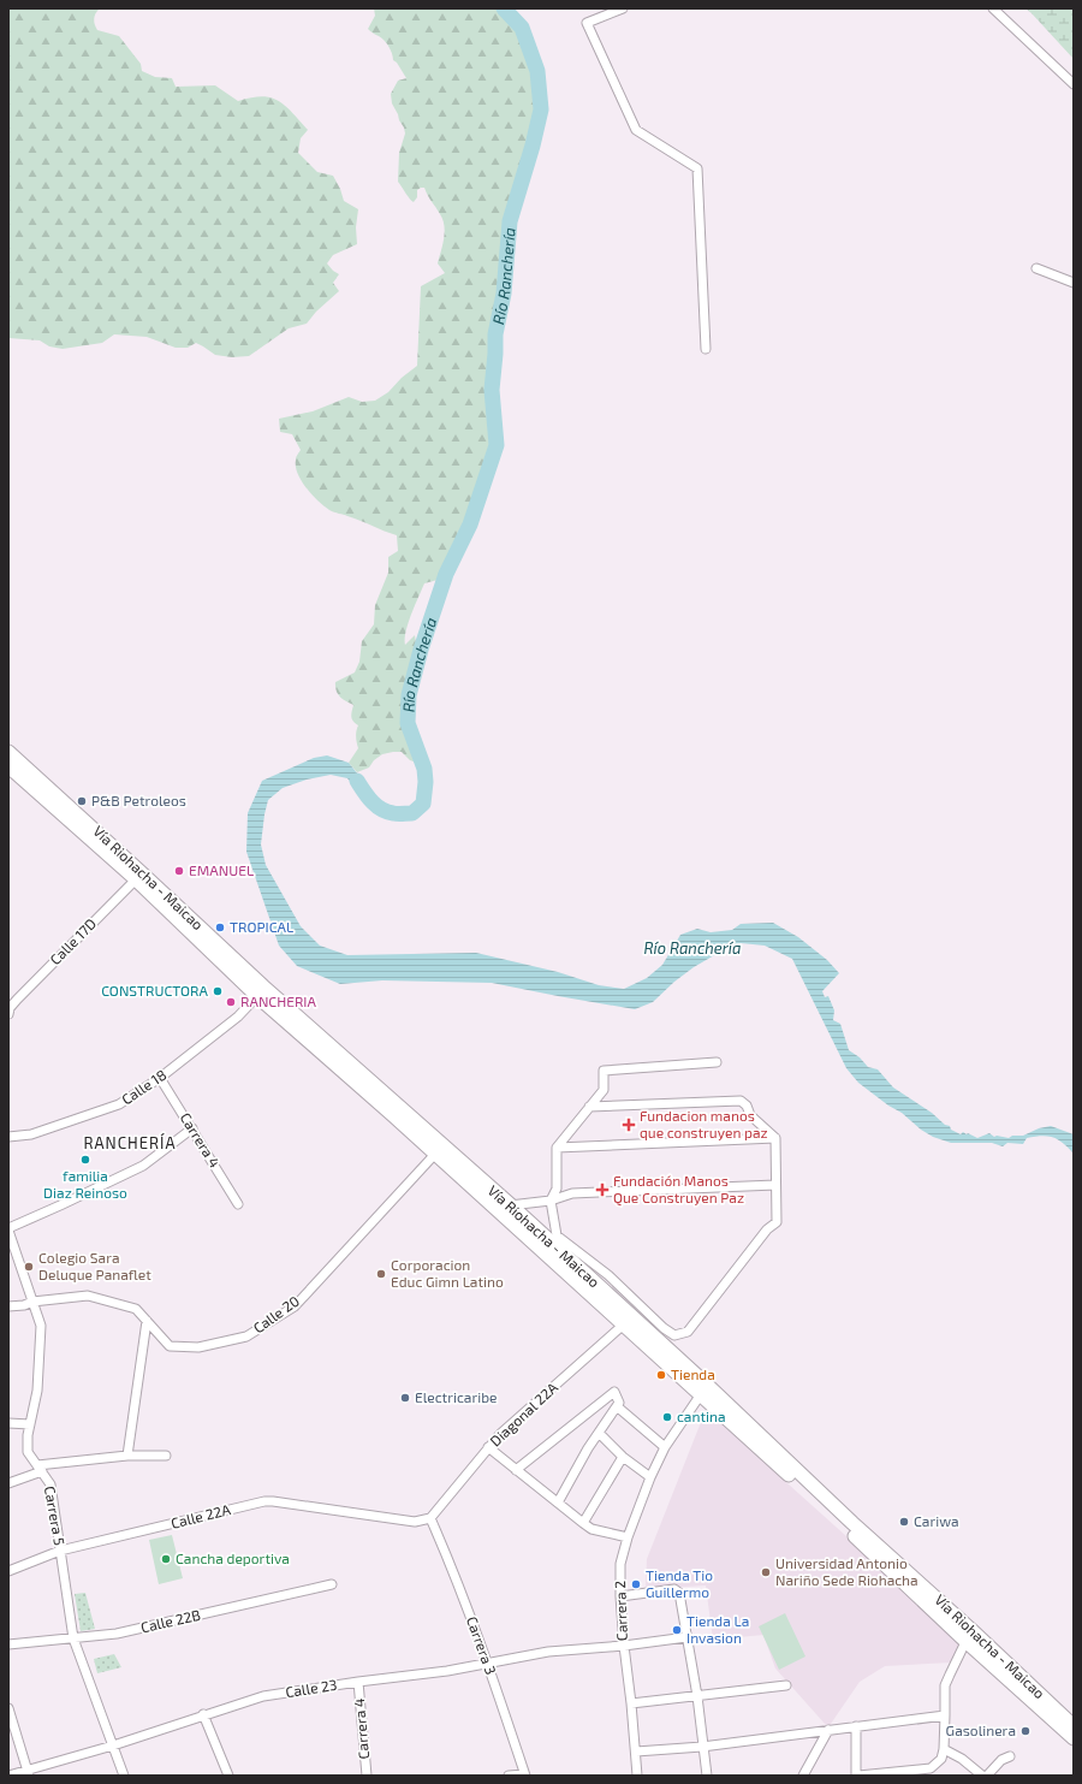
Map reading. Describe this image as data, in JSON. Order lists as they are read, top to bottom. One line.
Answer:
{"streets":{"highway":["Vía Riohacha - Maicao"],"street":["Calle 17D","Calle 18","Carrera 4","Calle 20","Diagonal 22A","Carrera 5","Calle 22A","Carrera 2","Calle 22B","Carrera 3","Calle 23"]},"crossings":[["Vía Riohacha - Maicao","Calle 17D"],["Vía Riohacha - Maicao","Calle 18"],["Vía Riohacha - Maicao","Calle 20"],["Vía Riohacha - Maicao","Diagonal 22A"],["Vía Riohacha - Maicao","Carrera 2"],["Calle 18","Carrera 4"],["Carrera 4","Calle 23"],["Calle 20","Carrera 5"],["Diagonal 22A","Calle 22A"],["Diagonal 22A","Carrera 3"],["Carrera 5","Calle 22A"],["Carrera 5","Calle 22B"],["Carrera 5","Calle 23"],["Calle 22A","Carrera 3"],["Carrera 2","Calle 23"],["Carrera 3","Calle 23"]],"districts":["RANCHERÍA"],"water":["Río Ranchería"],"places":{"other":["P&B Petroleos","EMANUEL","TROPICAL","CONSTRUCTORA","RANCHERIA","familia Diaz Reinoso","Colegio Sara Deluque Panaflet","Corporacion Educ Gimn Latino","Tienda","Electricaribe","cantina","Cariwa","Cancha deportiva","Universidad Antonio Nariño Sede Riohacha","Tienda Tio Guillermo","Tienda La Invasion","Gasolinera"],"health":["Fundacion manos que construyen paz","Fundación Manos Que Construyen Paz"]}}
